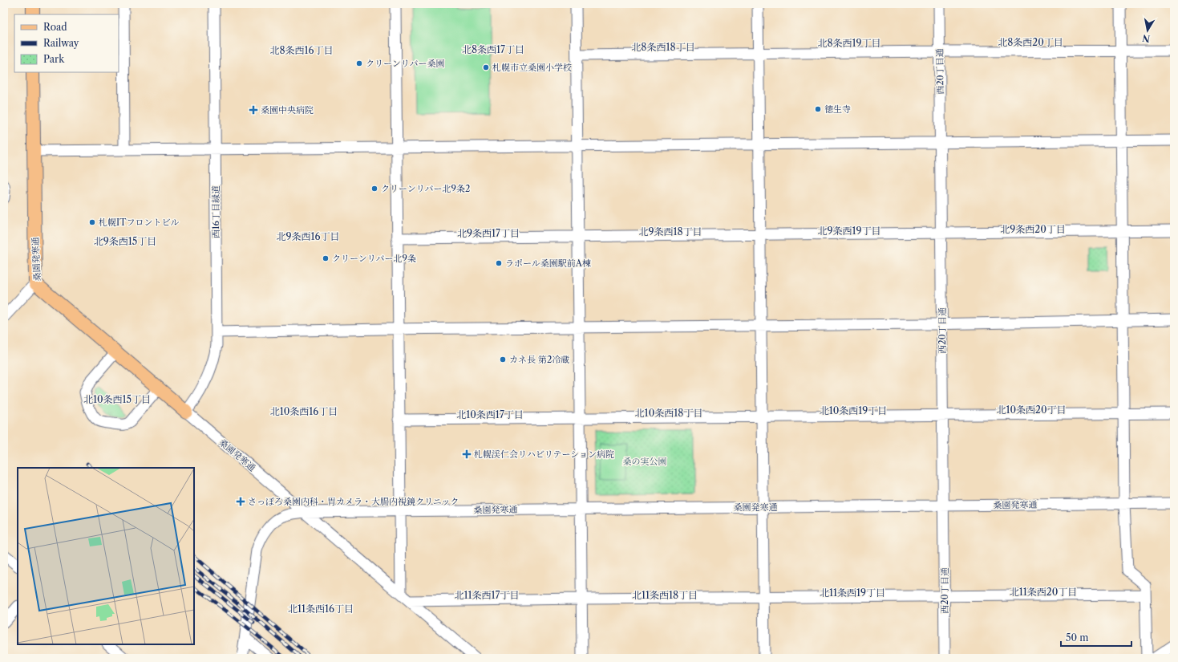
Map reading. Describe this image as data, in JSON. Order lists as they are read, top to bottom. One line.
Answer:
{"streets":{"main road":["桑園発寒通"],"street":["西20丁目通","西16丁目緑道"]},"crossings":[["西20丁目通","桑園発寒通"],["西16丁目緑道","桑園発寒通"]],"districts":["北8条西20丁目","北8条西19丁目","北8条西18丁目","北8条西17丁目","北8条西16丁目","北9条西20丁目","北9条西19丁目","北9条西18丁目","北9条西17丁目","北9条西16丁目","北9条西15丁目","北10条西15丁目","北10条西20丁目","北10条西19丁目","北10条西16丁目","北10条西18丁目","北10条西17丁目","北11条西20丁目","北11条西19丁目","北11条西17丁目","北11条西18丁目","北11条西16丁目"],"parks":["桑の実公園"],"places":{"other":["クリーンリバー桑園","札幌市立桑園小学校","徳生寺","クリーンリバー北9条2","札幌ITフロントビル","クリーンリバー北9条","ラポール桑園駅前A棟","カネ長 第2冷蔵"],"health":["桑園中央病院","札幌渓仁会リハビリテーション病院","さっぽろ桑園内科・胃カメラ・大腸内視鏡クリニック"]},"legend":["Road","Railway","Park"],"scale_bar":"50 m","north":"bottom"}
